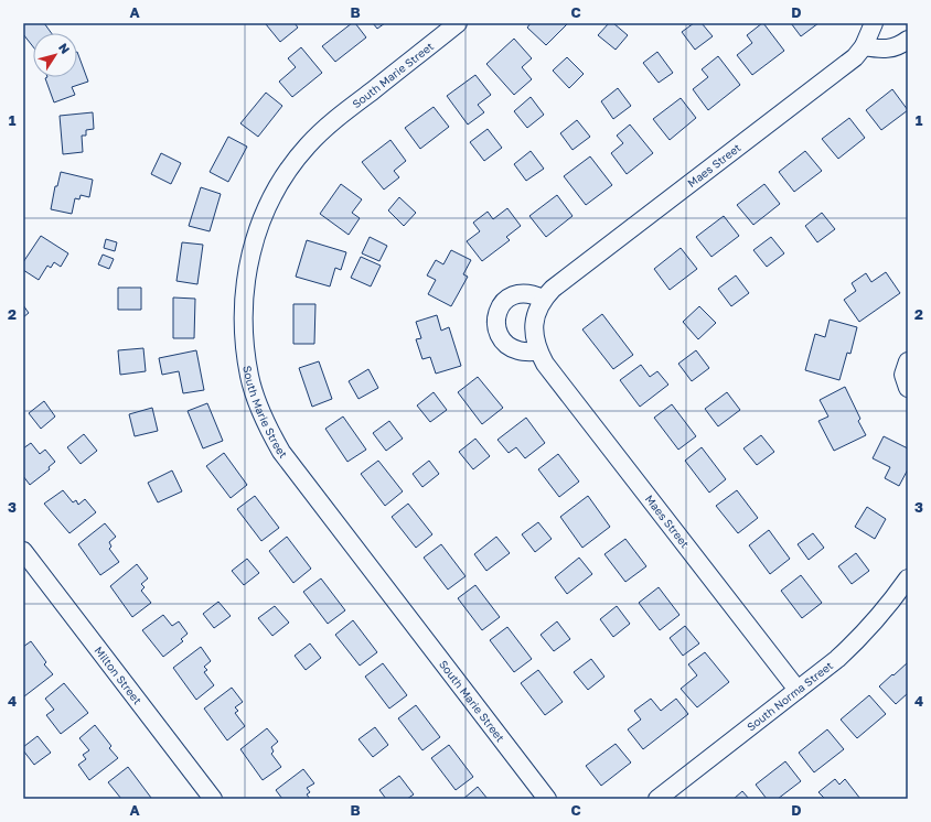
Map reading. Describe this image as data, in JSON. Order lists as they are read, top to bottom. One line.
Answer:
{"streets":{"street":["South Marie Street","Maes Street","Milton Street","South Norma Street"]},"crossings":[["Maes Street","South Norma Street"]],"north":"top right","grid":{"columns":["A","B","C","D"],"rows":["1","2","3","4"]}}
